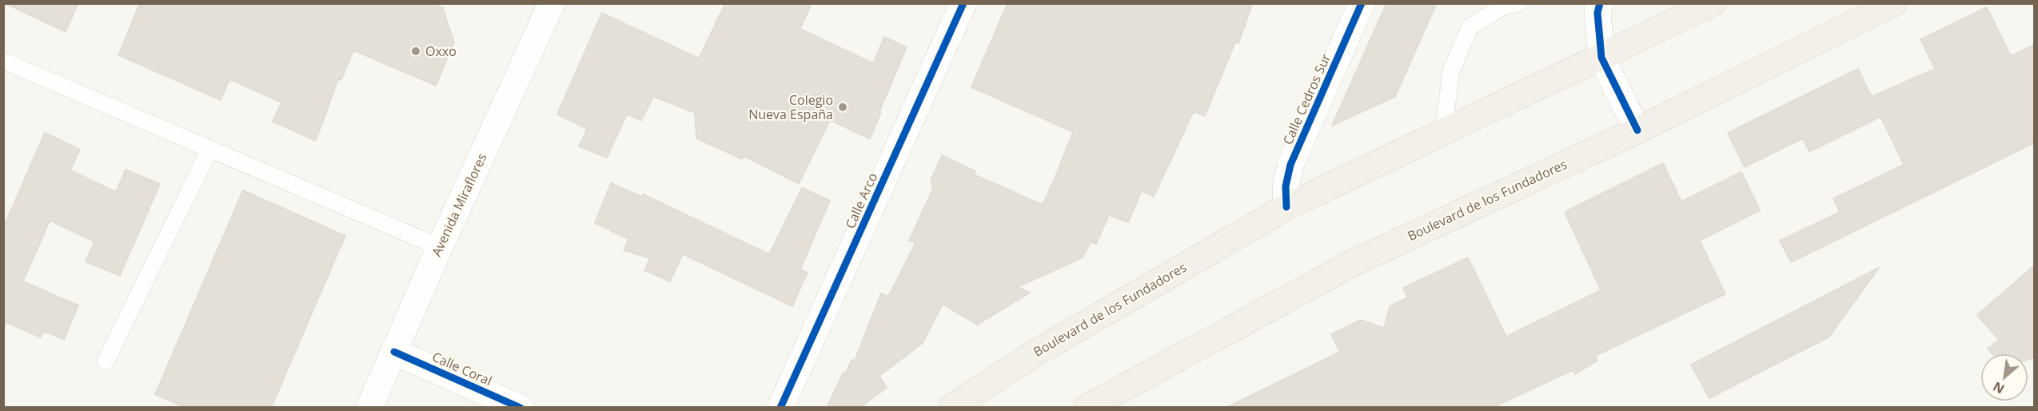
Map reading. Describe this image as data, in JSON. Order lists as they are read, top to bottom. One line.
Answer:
{"streets":{"main road":["Boulevard de los Fundadores"],"street":["Calle Cedros Sur","Calle Arco","Avenida Miraflores","Calle Coral"]},"crossings":[["Calle Cedros Sur","Boulevard de los Fundadores"],["Avenida Miraflores","Calle Coral"]],"places":["Oxxo","Colegio Nueva España"],"north":"bottom left"}
